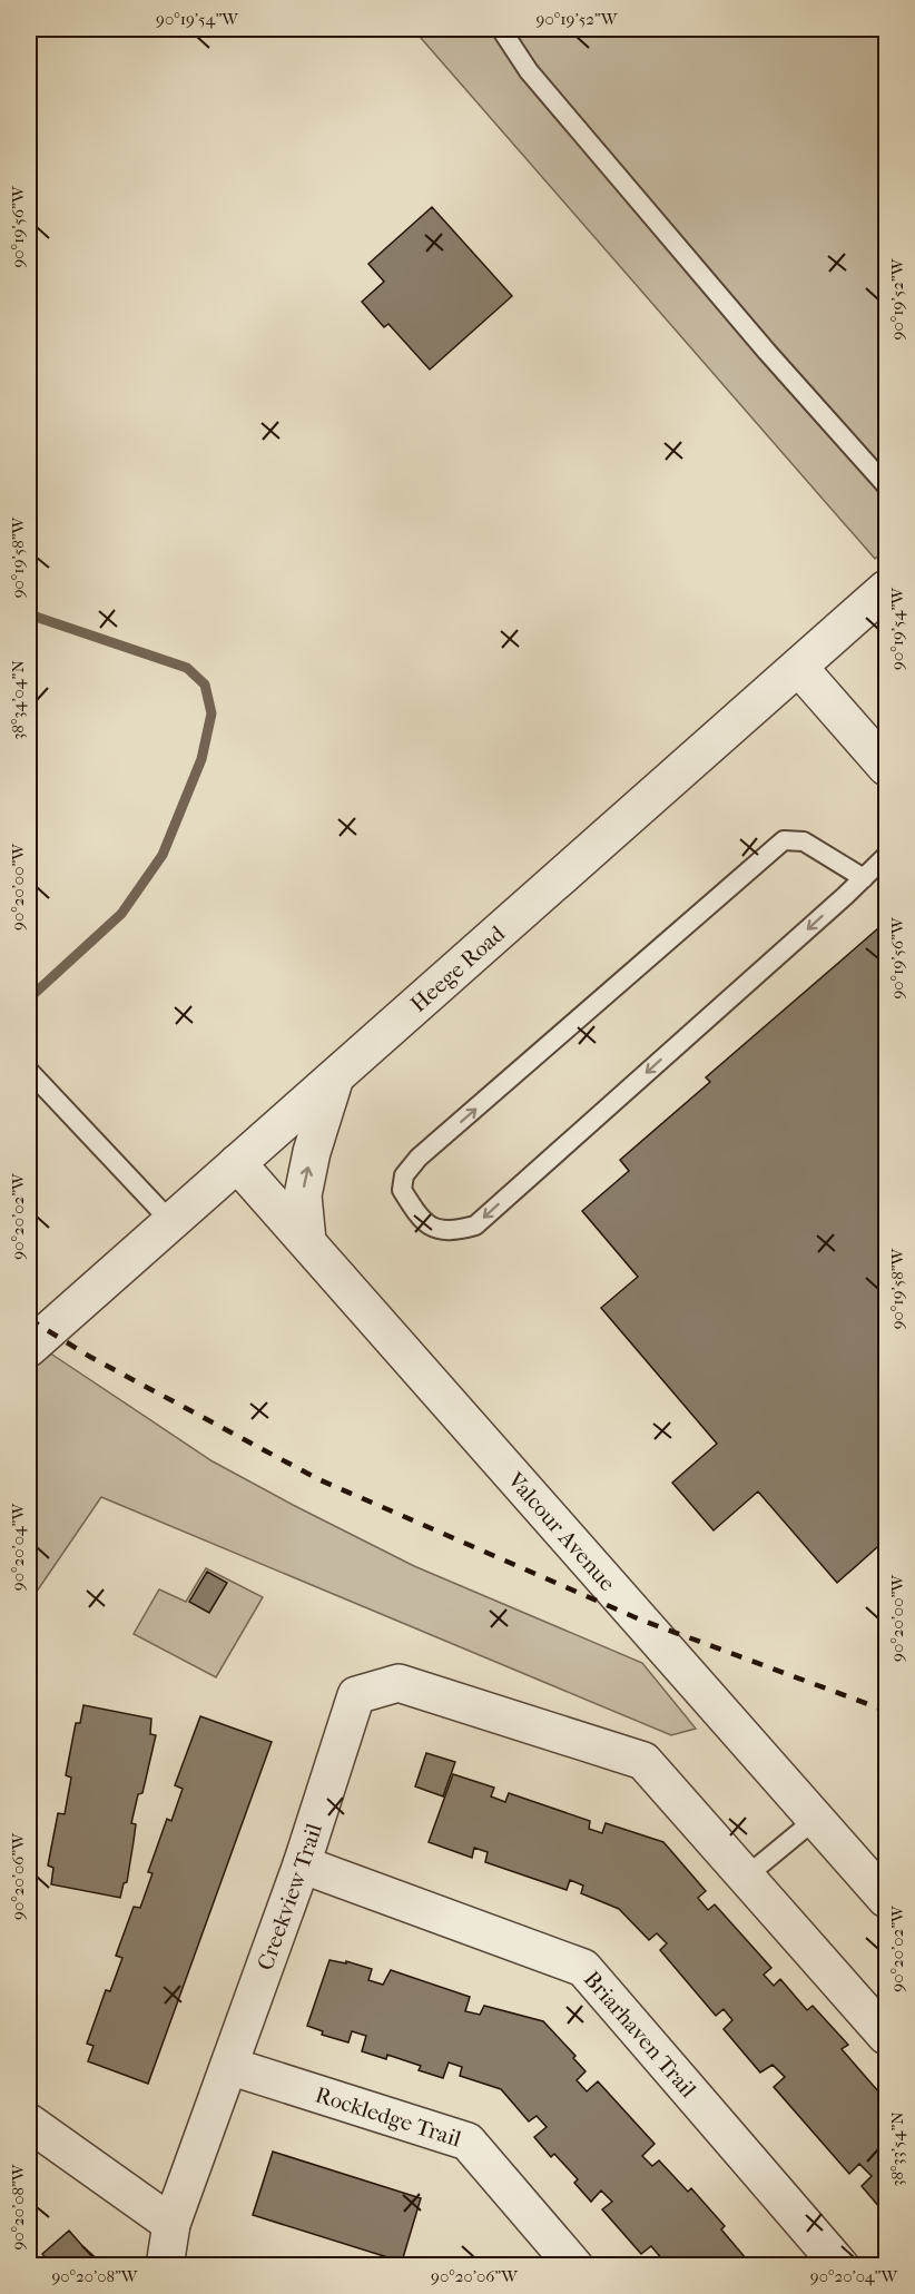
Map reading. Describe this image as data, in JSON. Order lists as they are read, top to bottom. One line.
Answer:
{"streets":{"street":["Heege Road","Valcour Avenue","Creekview Trail","Briarhaven Trail","Rockledge Trail"]},"crossings":[["Heege Road","Valcour Avenue"],["Creekview Trail","Briarhaven Trail"],["Creekview Trail","Rockledge Trail"]],"coordinates":["90°19'54\"W","90°19'52\"W","90°19'56\"W","90°19'58\"W","38°34'04\"N","90°20'00\"W","90°20'02\"W","90°20'04\"W","90°20'06\"W","38°33'54\"N","90°20'08\"W"]}
